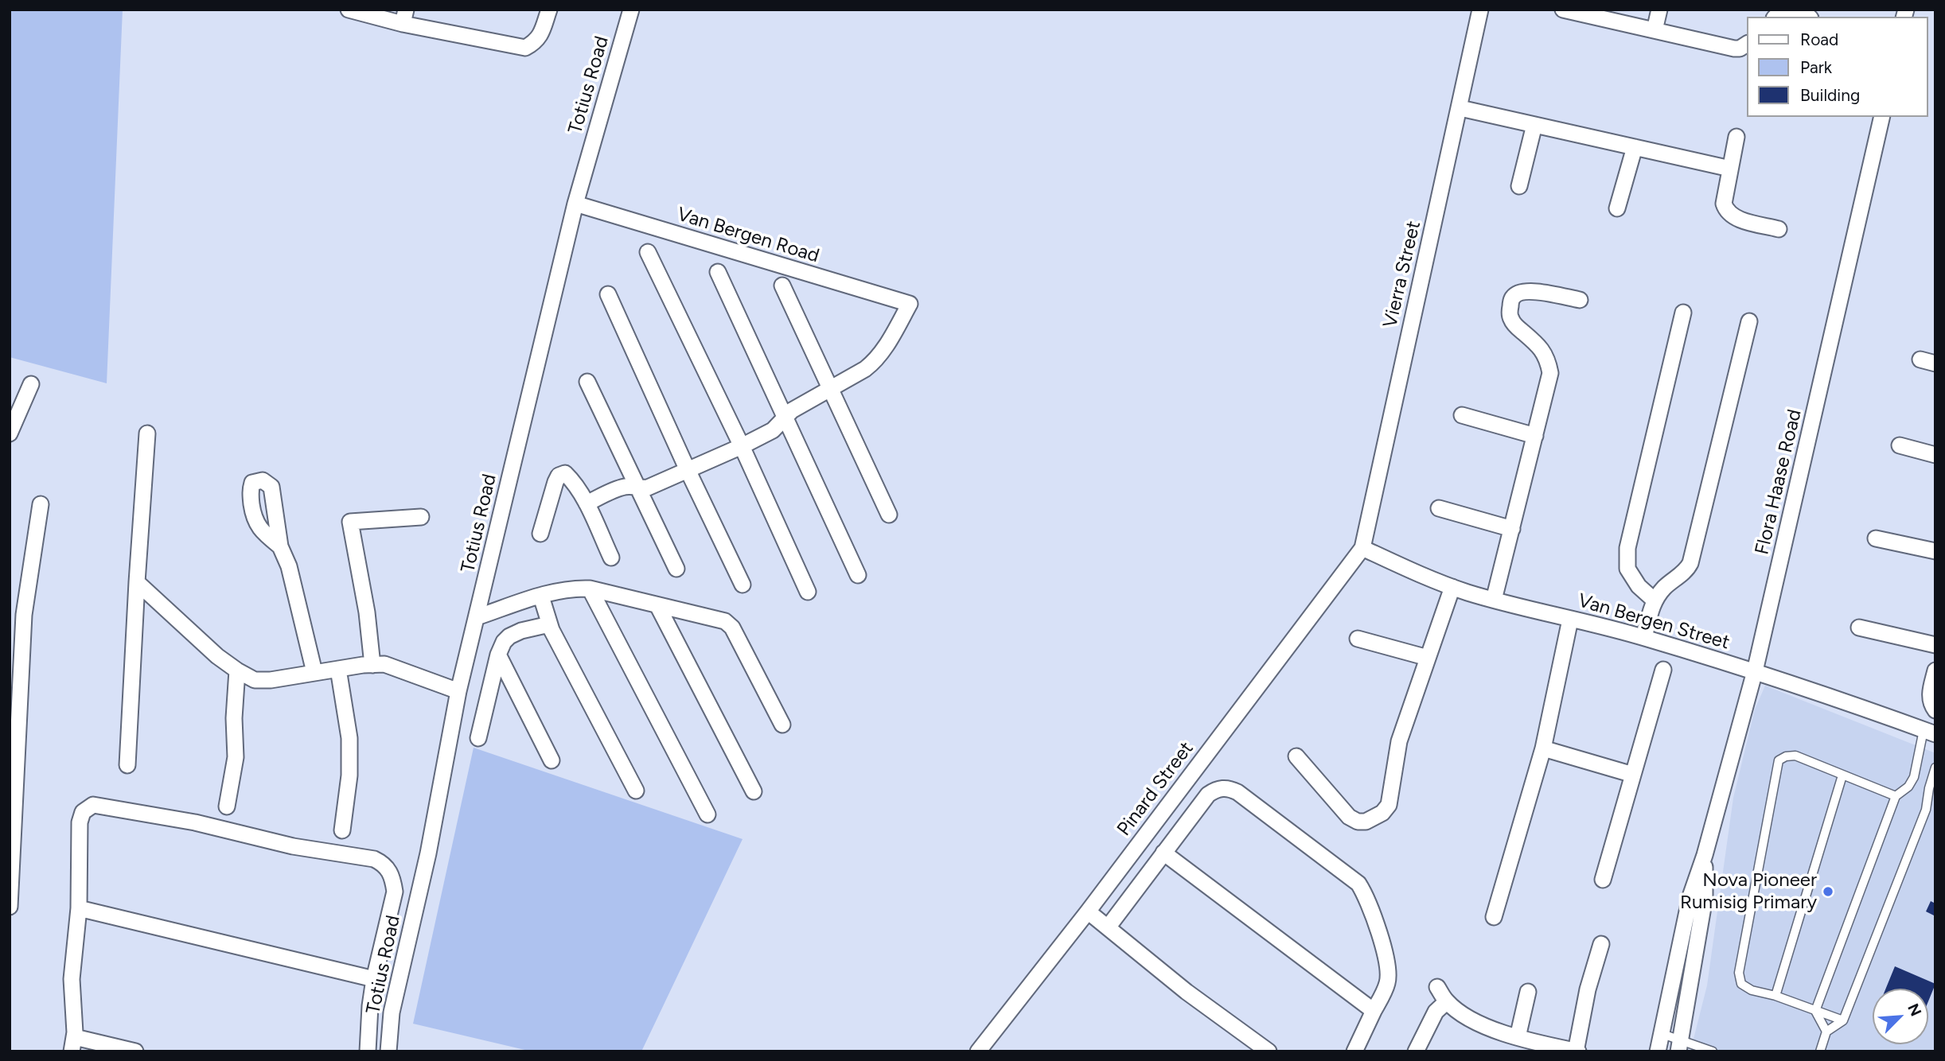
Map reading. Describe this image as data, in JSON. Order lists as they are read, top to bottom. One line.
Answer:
{"streets":{"street":["Totius Road","Van Bergen Road","Vierra Street","Flora Haase Road","Van Bergen Street","Pinard Street"]},"crossings":[["Totius Road","Van Bergen Road"],["Vierra Street","Van Bergen Street"],["Vierra Street","Pinard Street"],["Flora Haase Road","Van Bergen Street"],["Van Bergen Street","Pinard Street"]],"places":["Nova Pioneer Rumisig Primary"],"legend":["Road","Park","Building"],"north":"top right"}
